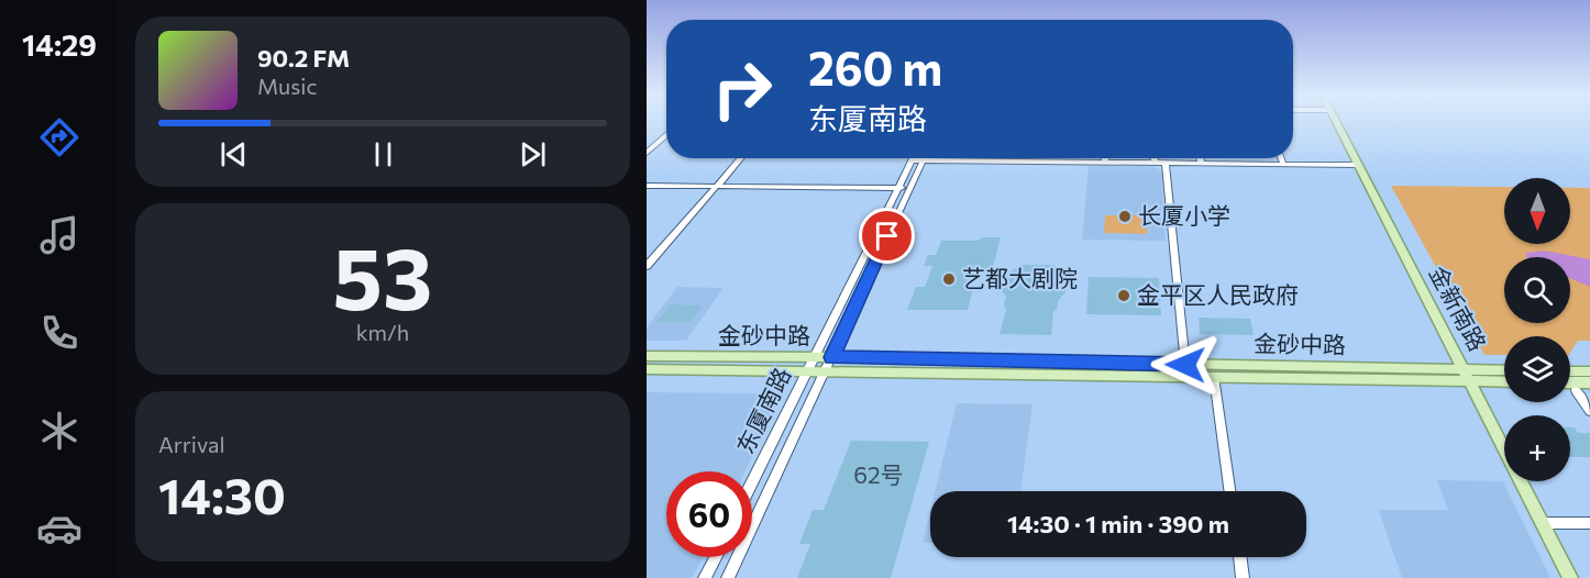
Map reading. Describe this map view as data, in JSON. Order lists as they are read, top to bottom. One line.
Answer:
{"streets":{"main road":["金新南路","金砂中路"],"street":["东厦南路"]},"crossings":[["金新南路","金砂中路"],["金砂中路","东厦南路"]],"places":["长厦小学","艺都大剧院","金平区人民政府"],"house_numbers":["62号"],"north":"bottom","page":{"tabs":"14:29","turn":["260 m","东厦南路"],"song":["90.2 FM","Music"],"map_buttons":"+","tile":[["53","km/h"],["Arrival","14:30"]],"limit":"60","trip":"14:30 · 1 min · 390 m"}}
